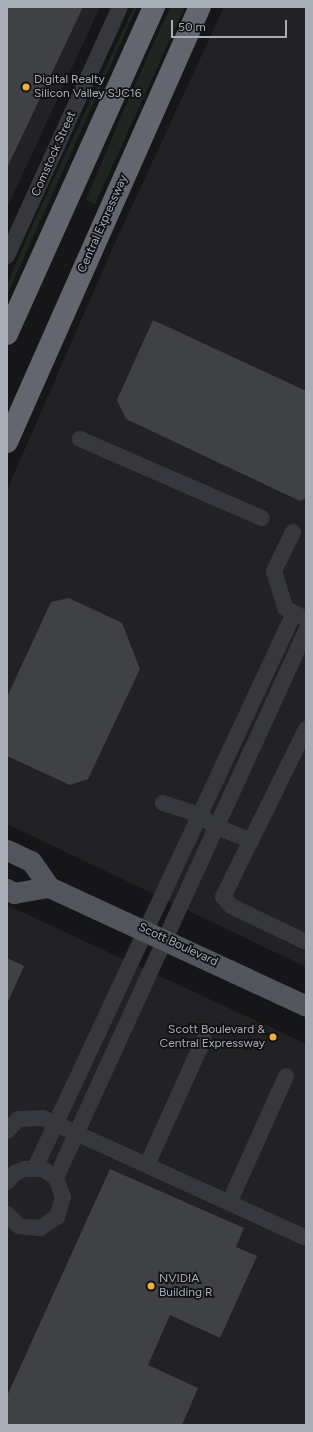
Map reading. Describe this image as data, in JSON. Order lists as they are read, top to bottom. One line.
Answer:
{"streets":{"highway":["Central Expressway"],"main road":["Scott Boulevard"],"street":["Comstock Street"]},"places":["Digital Realty Silicon Valley SJC16","Scott Boulevard & Central Expressway","NVIDIA Building R"],"scale_bar":"50 m"}
